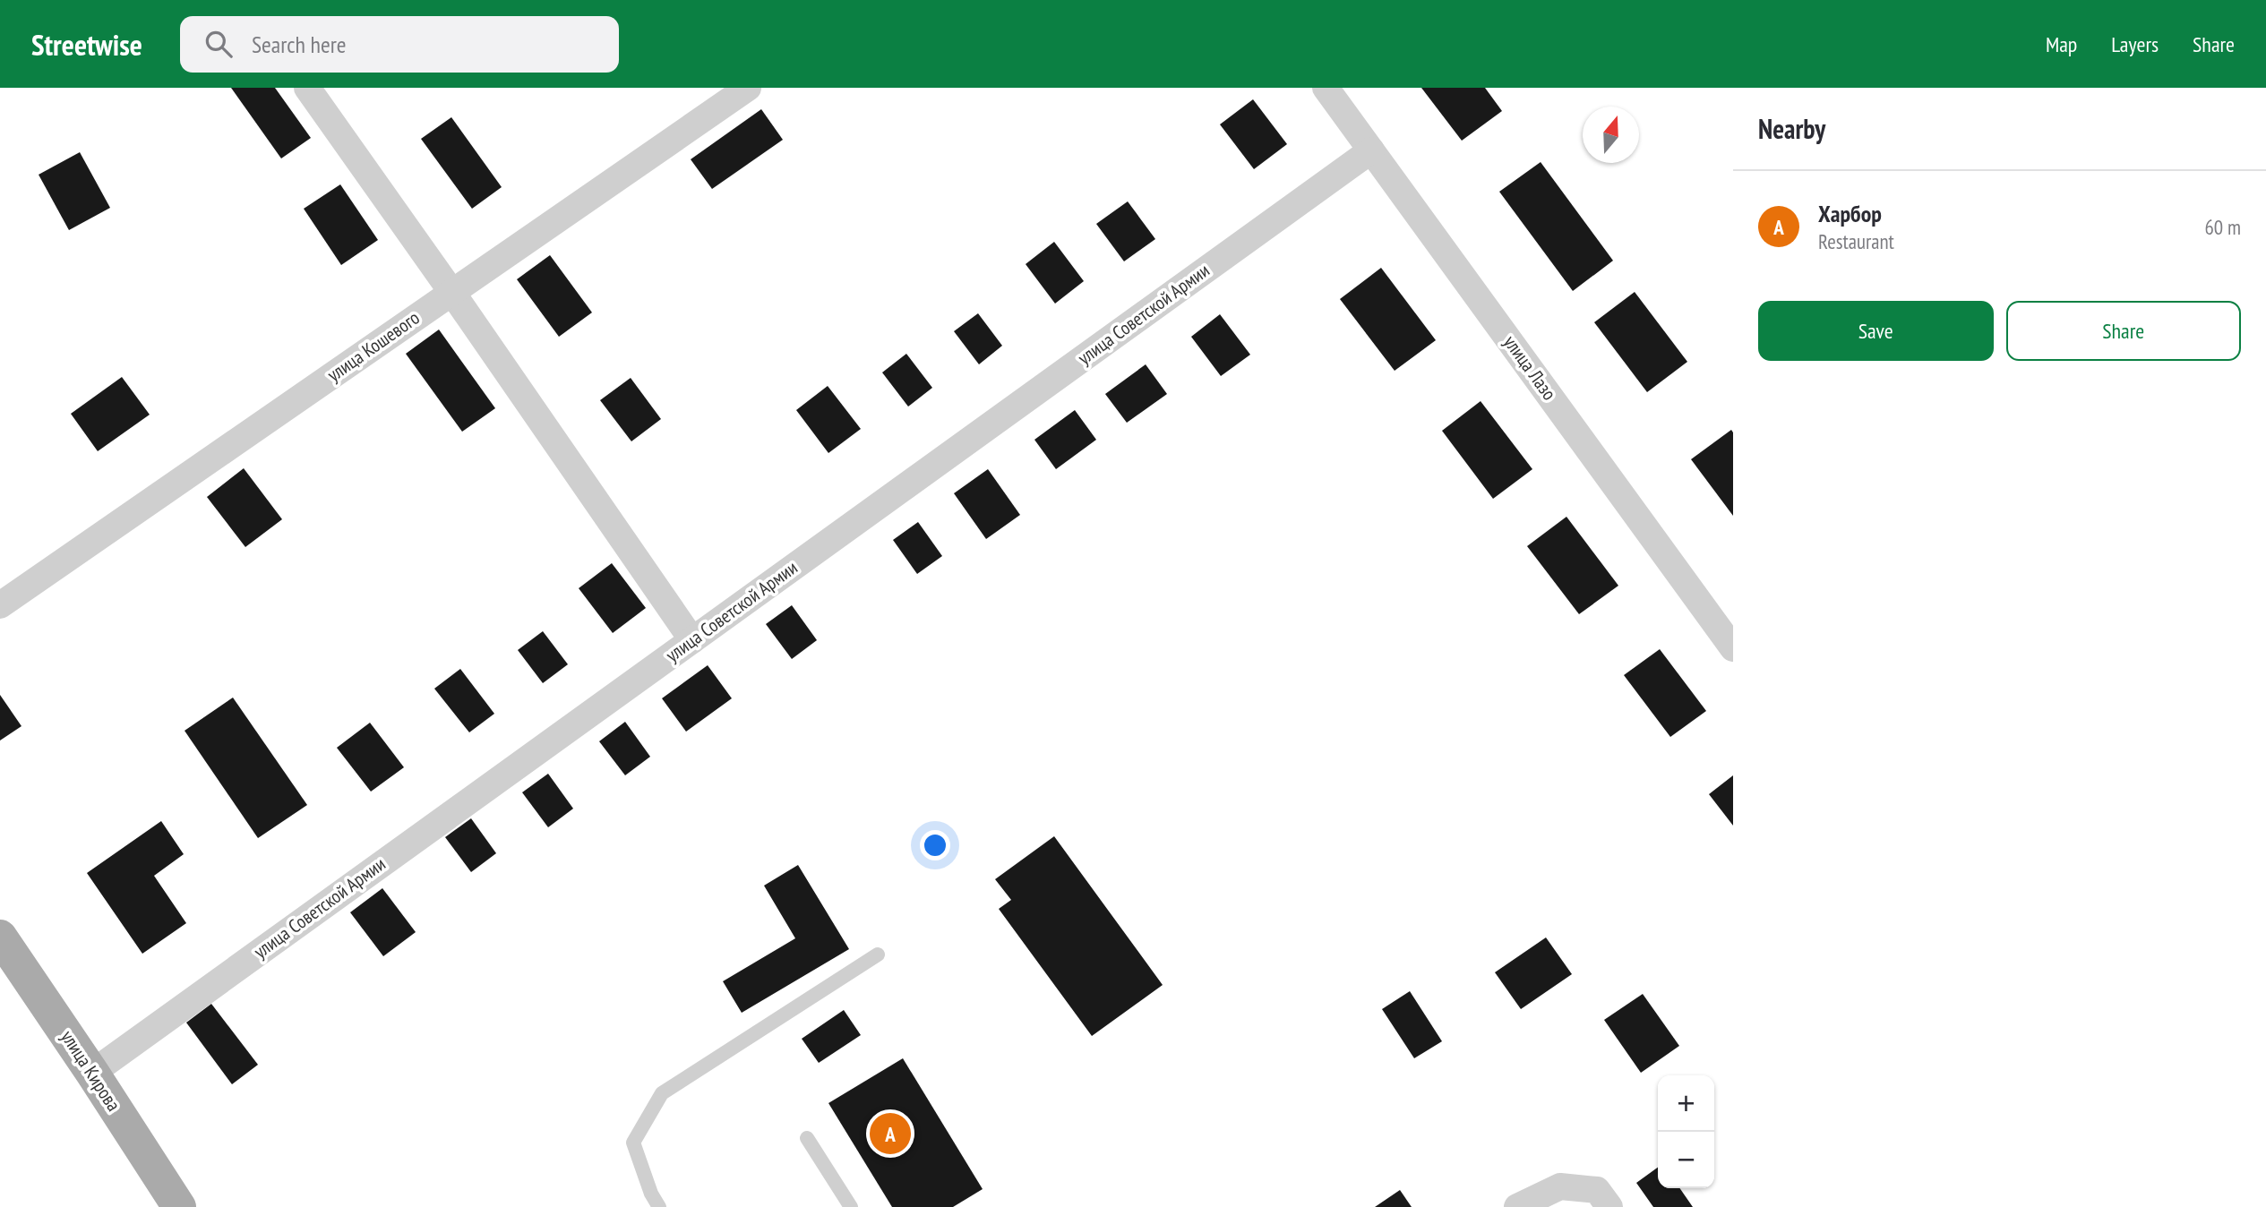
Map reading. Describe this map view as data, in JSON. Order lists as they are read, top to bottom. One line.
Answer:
{"streets":{"main road":["улица Кирова"],"street":["улица Советской Армии","улица Кошевого","улица Лазо"]},"crossings":[["улица Советской Армии","улица Лазо"],["улица Советской Армии","улица Кирова"]],"north":"top","page":{"header":"Streetwise","search":"Search here","nav":["Map","Layers","Share"],"heading":"Nearby","list":[{"mark":"A","name":"Харбор","note":"Restaurant","value":"60 m"}],"buttons":["Save","Share"],"map_buttons":["+","−"],"pins":"A"}}
